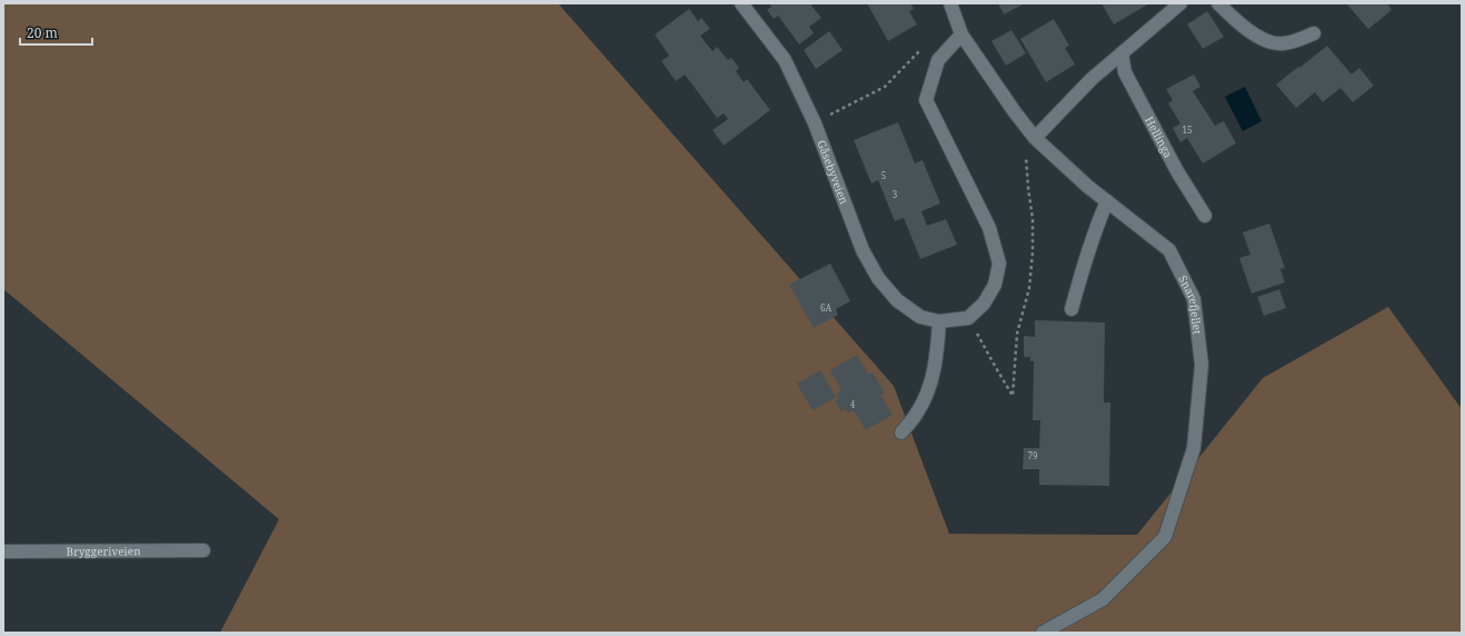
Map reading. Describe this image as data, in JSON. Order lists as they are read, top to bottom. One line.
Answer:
{"streets":{"street":["Hellinga","Gåsebyveien","Snarefjellet","Bryggeriveien"]},"house_numbers":["15","5","3","6A","4","79"],"scale_bar":"20 m"}
